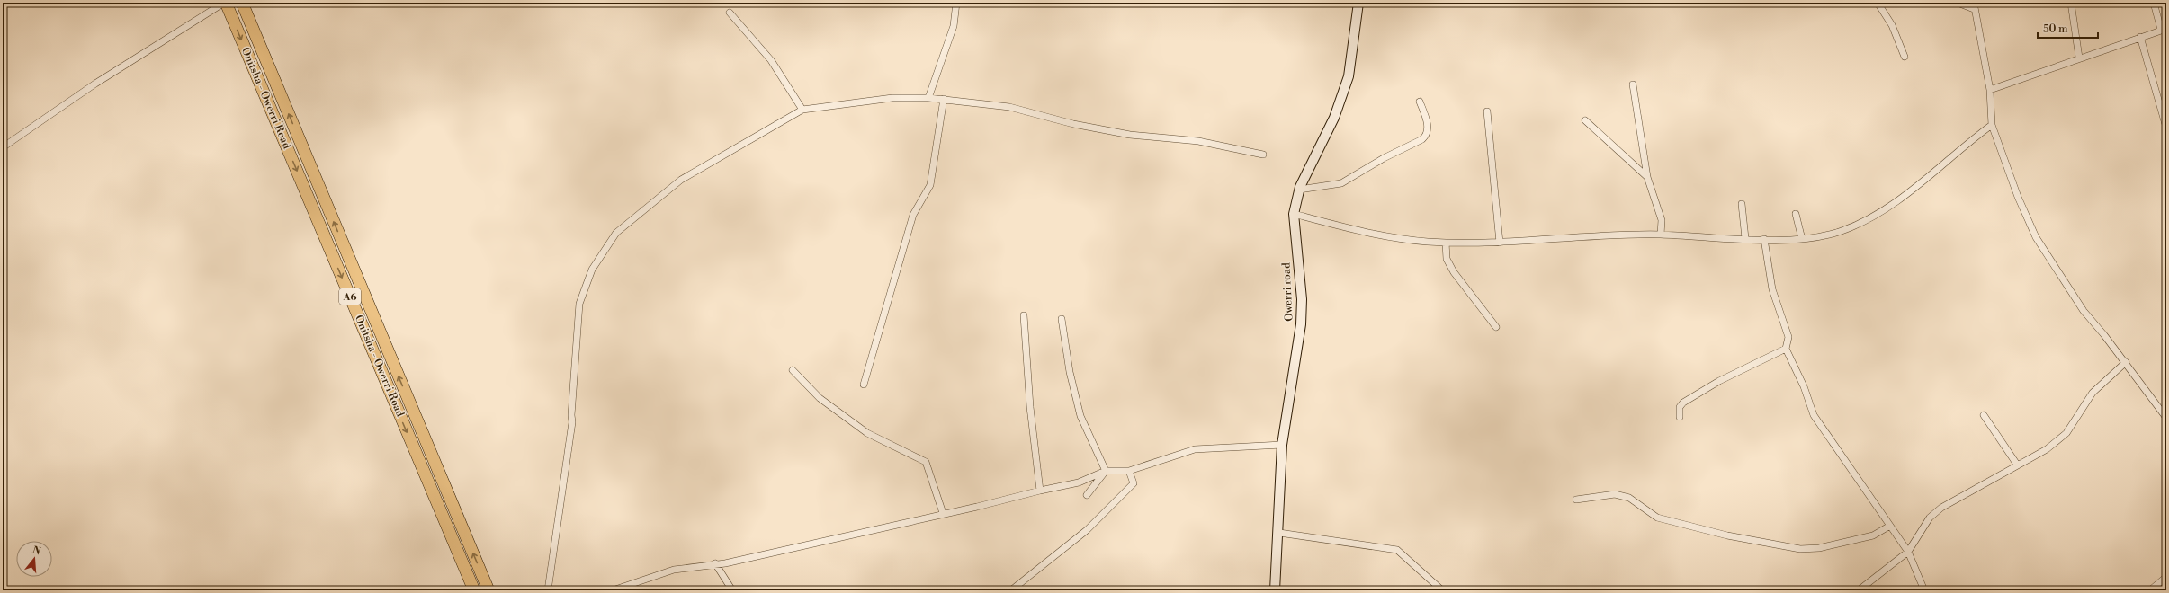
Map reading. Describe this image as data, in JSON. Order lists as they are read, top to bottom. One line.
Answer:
{"streets":{"highway":["Onitsha - Owerri Road","A6"],"main road":["Owerri road"]},"scale_bar":"50 m","north":"top"}
